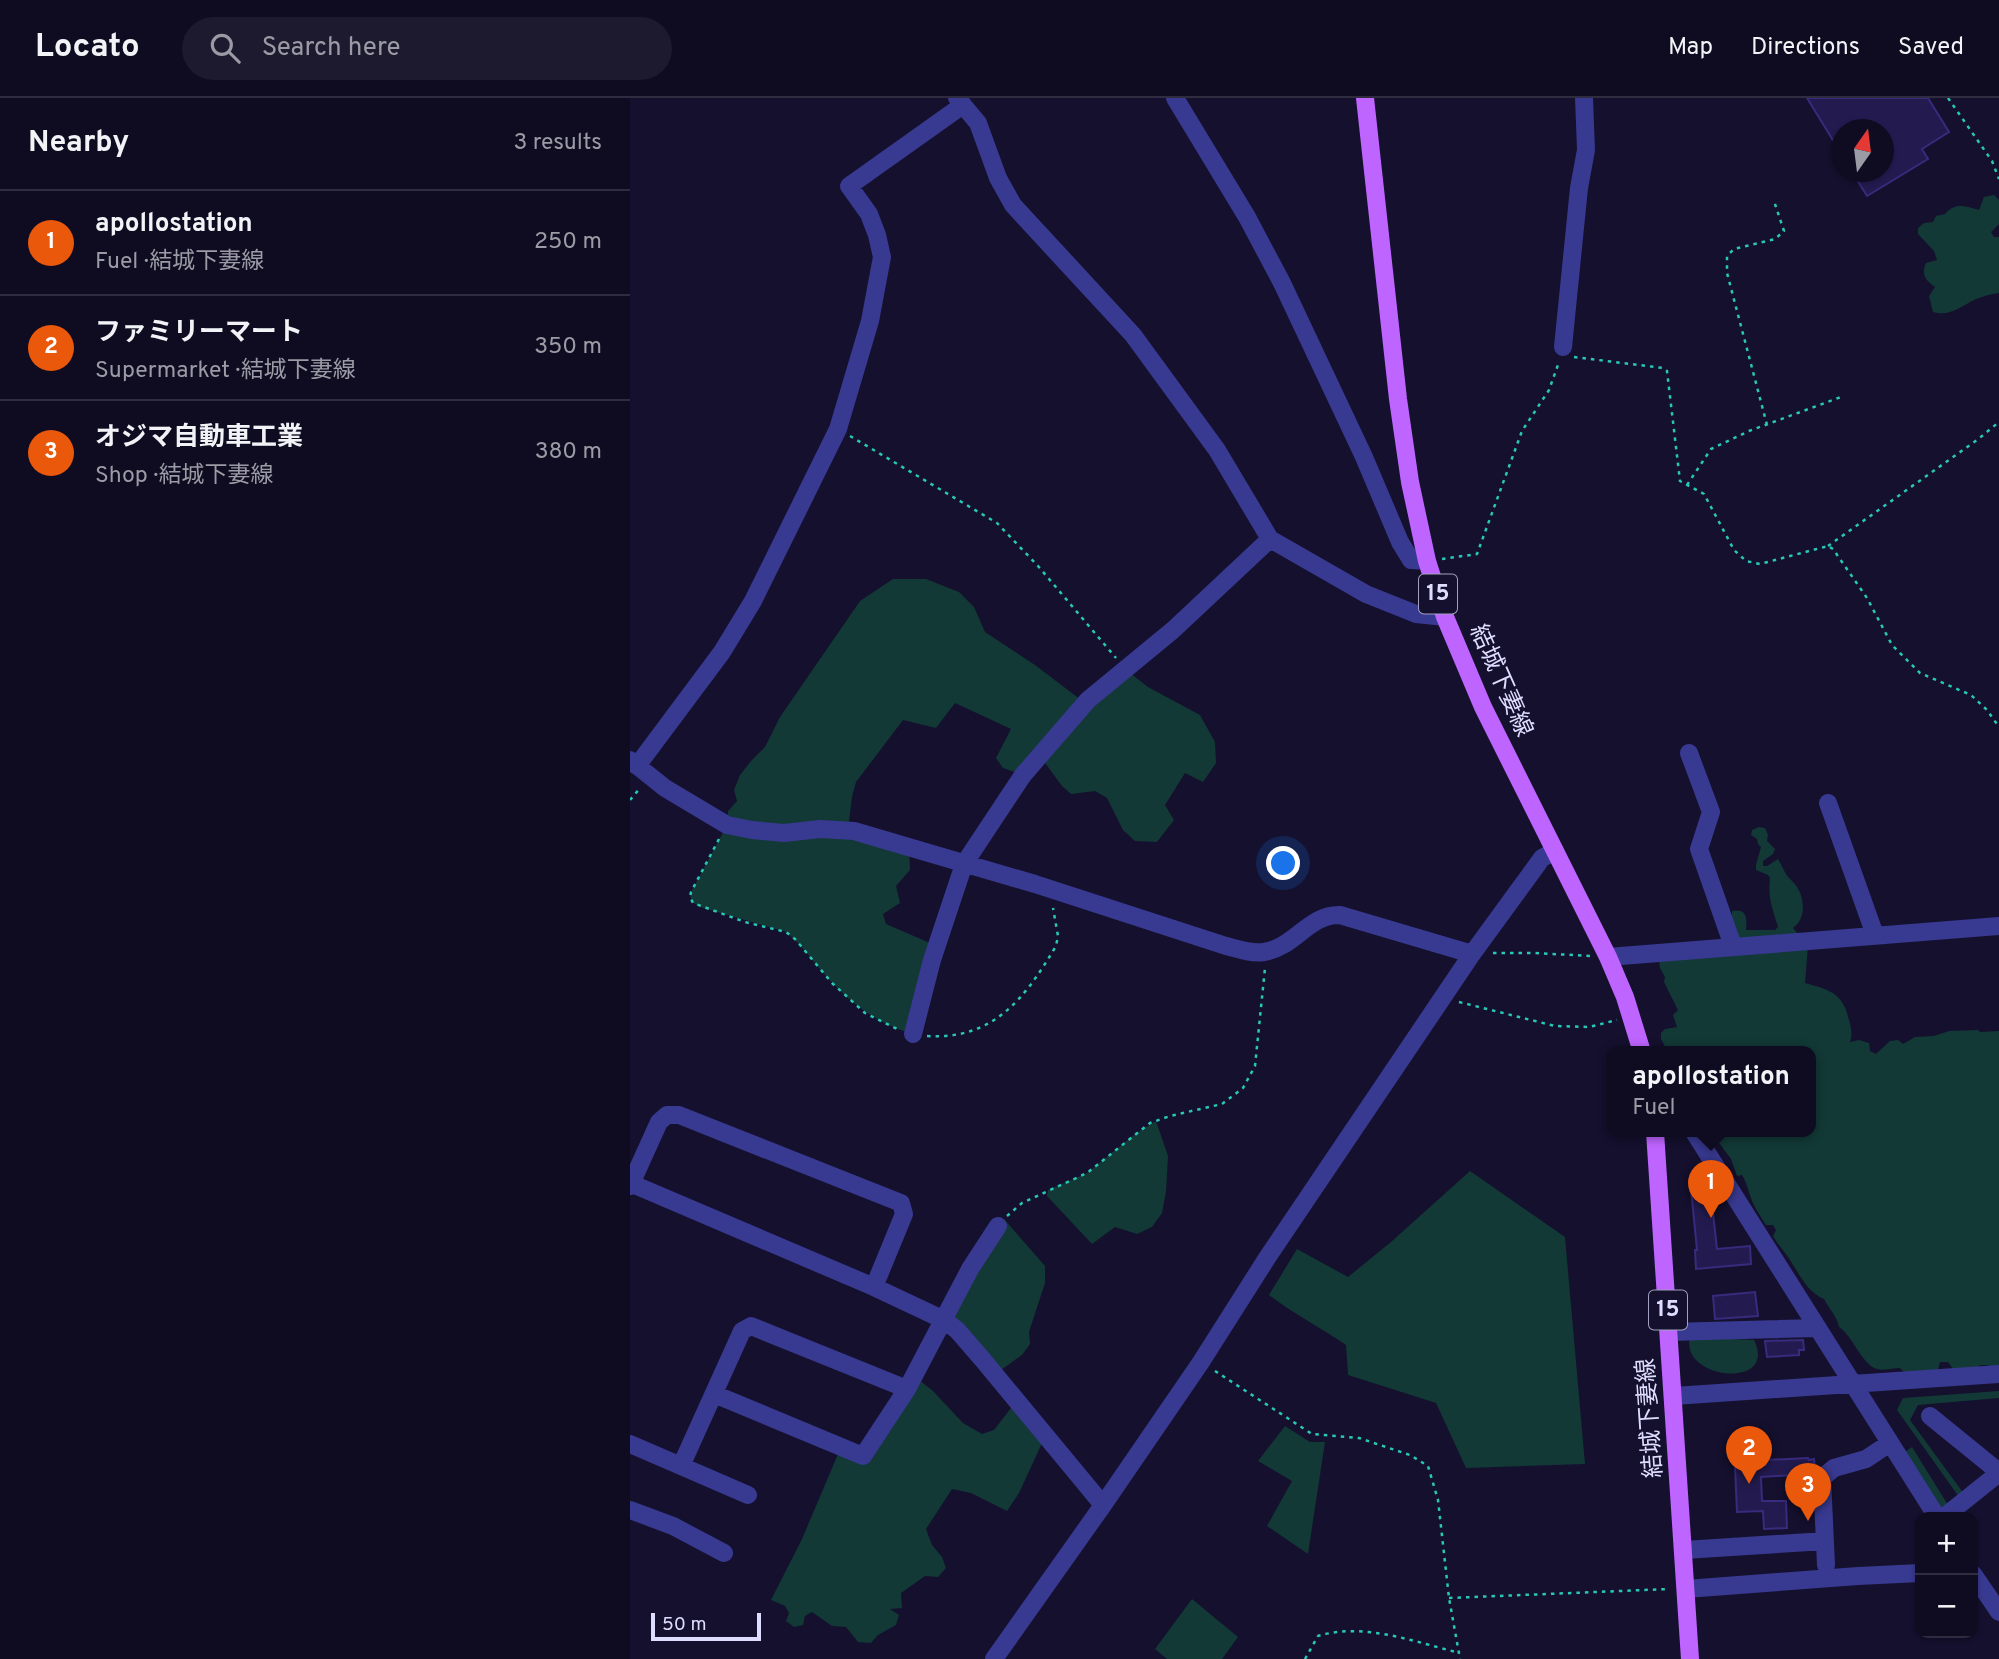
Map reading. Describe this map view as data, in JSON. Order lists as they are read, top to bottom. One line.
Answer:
{"streets":{"main road":["15","結城下妻線"]},"scale_bar":"50 m","north":"top","page":{"header":"Locato","search":"Search here","nav":["Map","Directions","Saved"],"heading":["Nearby","3 results"],"list":[{"mark":"1","name":"apollostation","note":"Fuel · 結城下妻線","value":"250 m"},{"mark":"2","name":"ファミリーマート","note":"Supermarket · 結城下妻線","value":"350 m"},{"mark":"3","name":"オジマ自動車工業","note":"Shop · 結城下妻線","value":"380 m"}],"popup":["apollostation","Fuel"],"pins":["1","2","3"],"map_buttons":["+","−"],"scale":"50 m"}}
